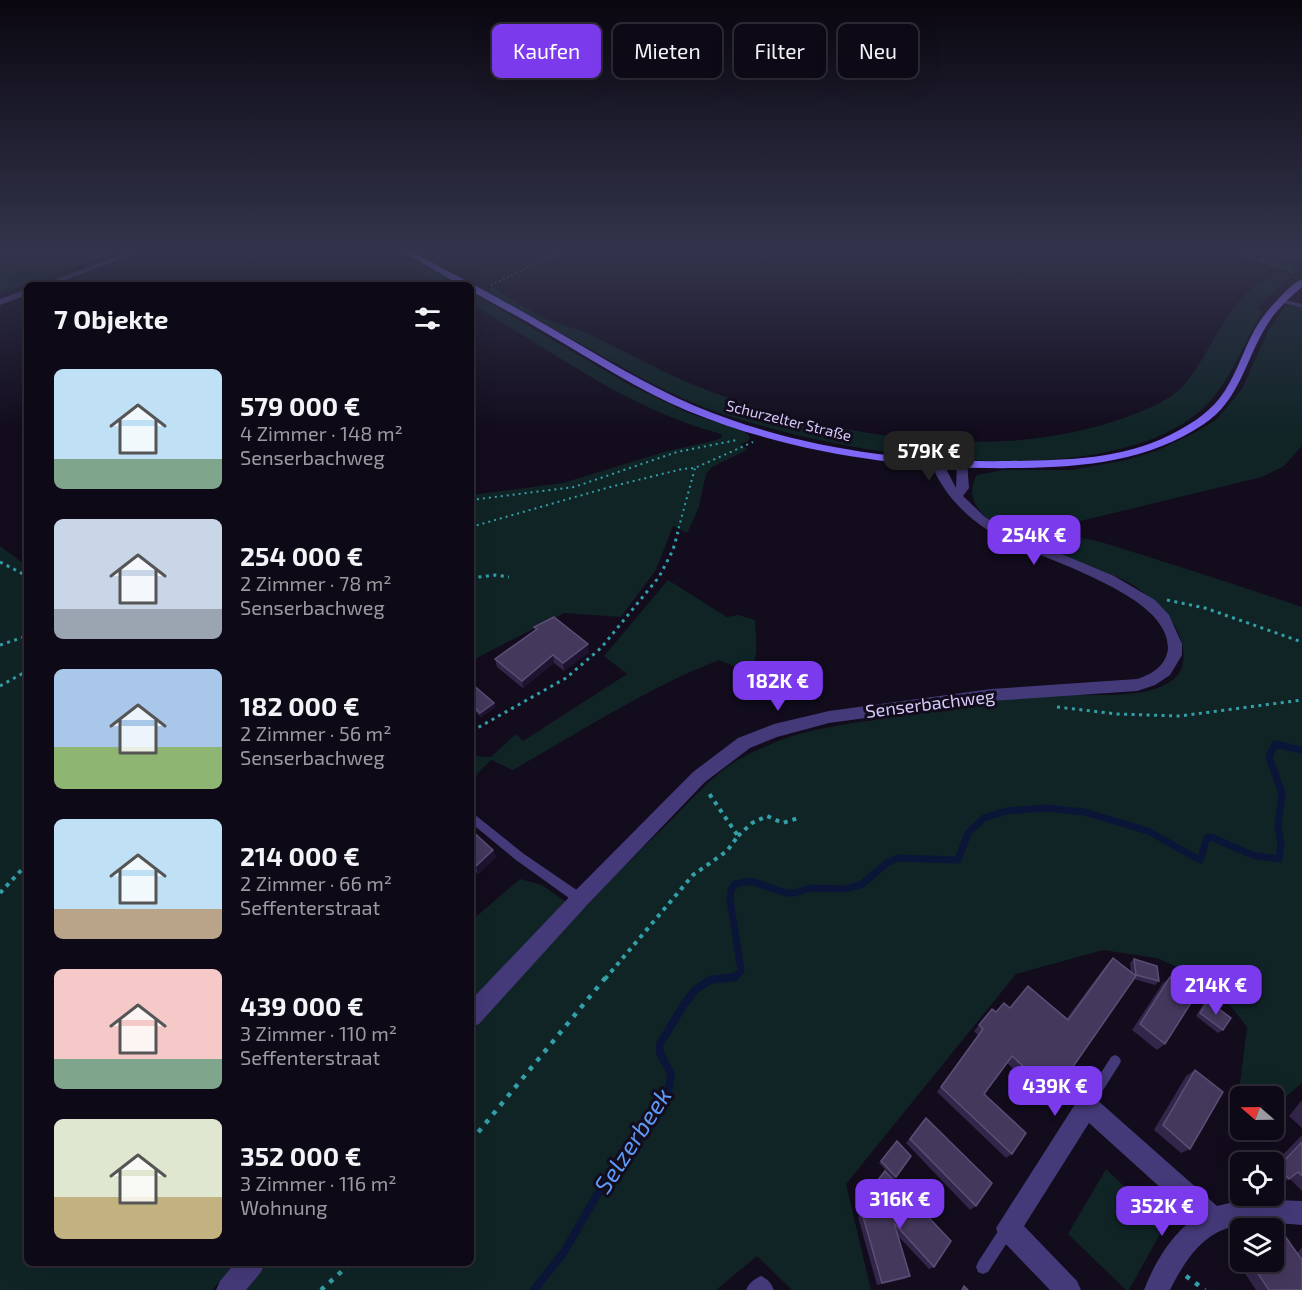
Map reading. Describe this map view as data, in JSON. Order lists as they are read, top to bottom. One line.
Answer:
{"streets":{"street":["Schurzelter Straße","Senserbachweg"]},"crossings":[["Schurzelter Straße","Senserbachweg"]],"water":["Selzerbeek"],"north":"left","page":{"chip":["Kaufen","Mieten","Filter","Neu"],"heading":"7 Objekte","list":[{"name":"579 000 €","note":"4 Zimmer · 148 m² · Senserbachweg"},{"name":"254 000 €","note":"2 Zimmer · 78 m² · Senserbachweg"},{"name":"182 000 €","note":"2 Zimmer · 56 m² · Senserbachweg"},{"name":"214 000 €","note":"2 Zimmer · 66 m² · Seffenterstraat"},{"name":"439 000 €","note":"3 Zimmer · 110 m² · Seffenterstraat"},{"name":"352 000 €","note":"3 Zimmer · 116 m² · Wohnung"}],"price":["579K €","254K €","182K €","214K €","439K €","316K €","352K €"]}}
